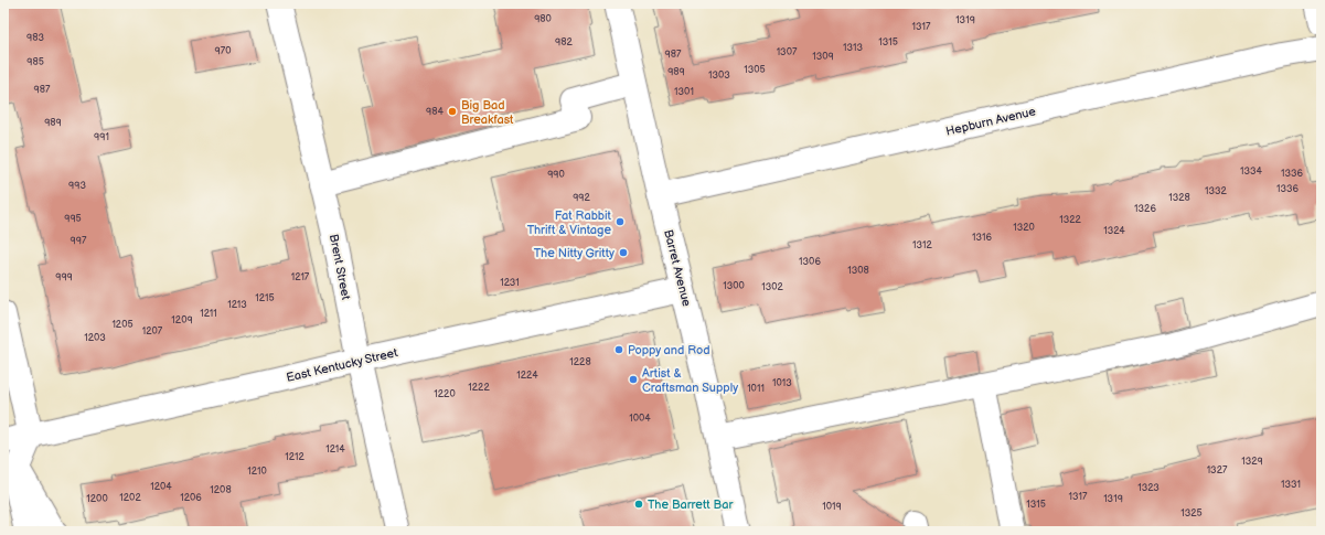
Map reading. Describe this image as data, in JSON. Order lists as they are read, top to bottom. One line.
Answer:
{"streets":{"street":["Hepburn Avenue","Brent Street","Barret Avenue","East Kentucky Street"]},"crossings":[["Hepburn Avenue","Barret Avenue"],["Brent Street","East Kentucky Street"],["Barret Avenue","East Kentucky Street"]],"places":["Big Bad Breakfast","Fat Rabbit Thrift & Vintage","The Nitty Gritty","Poppy and Rod","Artist & Craftsman Supply","The Barrett Bar"],"house_numbers":["980","1319","1317","983","982","1315","1313","970","1307","987","1309","985","1305","989","1303","987","1301","984","989","991","1334","1336","990","993","1336","1332","992","1328","1326","995","1322","1320","1324","1316","997","1312","1306","1308","999","1217","1231","1300","1302","1215","1213","1211","1209","1205","1207","1203","1228","1224","1013","1222","1011","1220","1004","1214","1212","1329","1327","1210","1331","1204","1323","1208","1317","1202","1206","1200","1319","1315","1019","1325"]}
